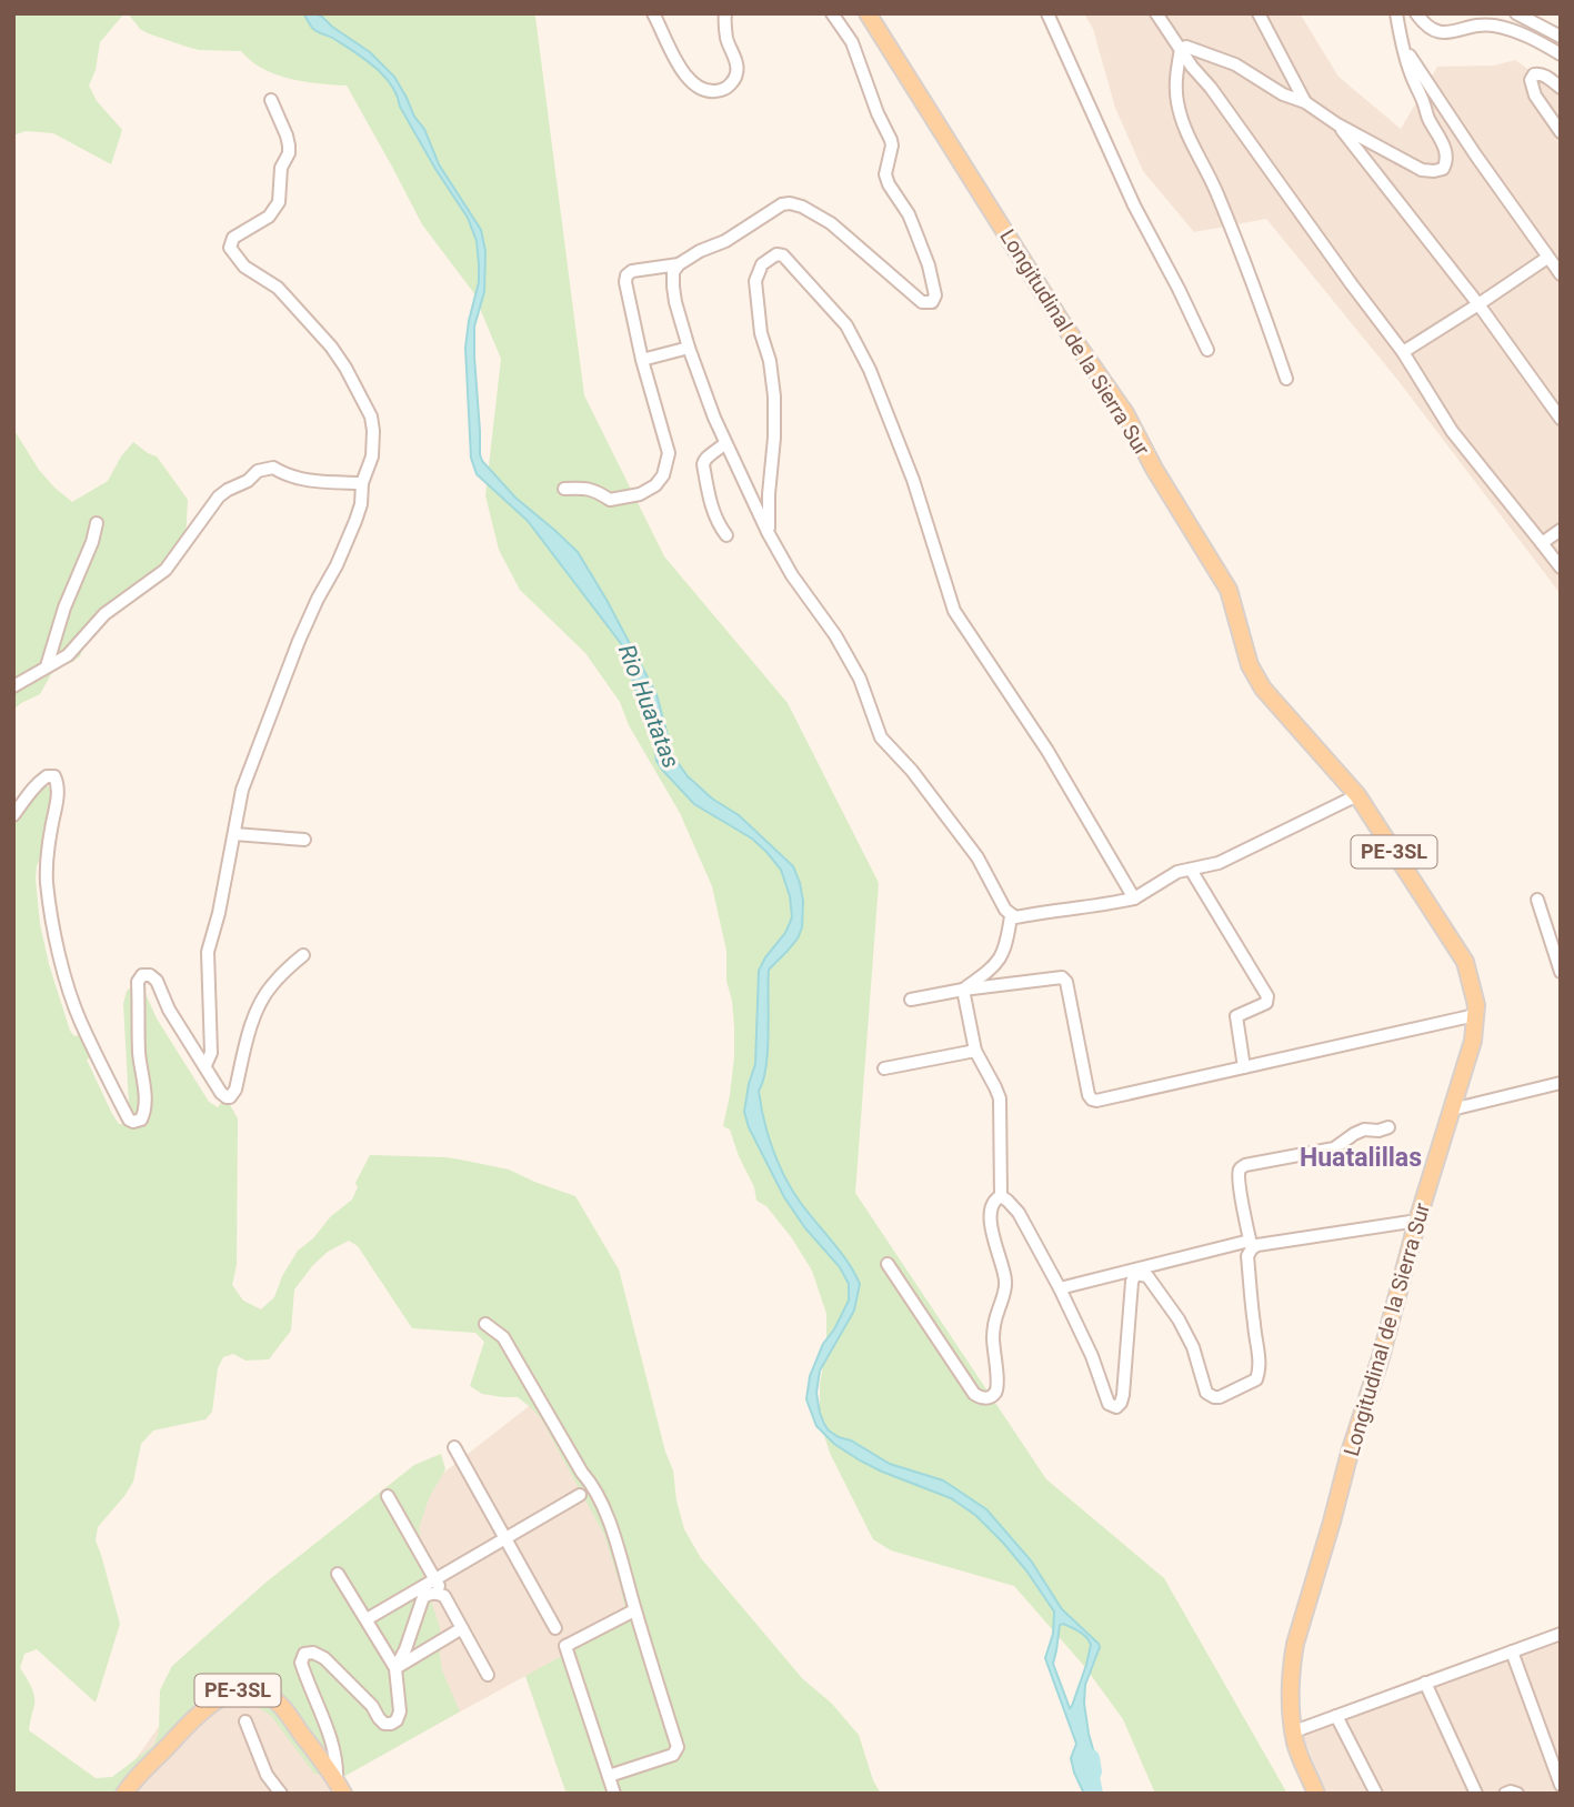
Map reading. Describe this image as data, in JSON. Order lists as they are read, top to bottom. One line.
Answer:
{"streets":{"main road":["Longitudinal de la Sierra Sur","PE-3SL"]},"districts":["Huatalillas"],"water":["Rio Huatatas"]}
